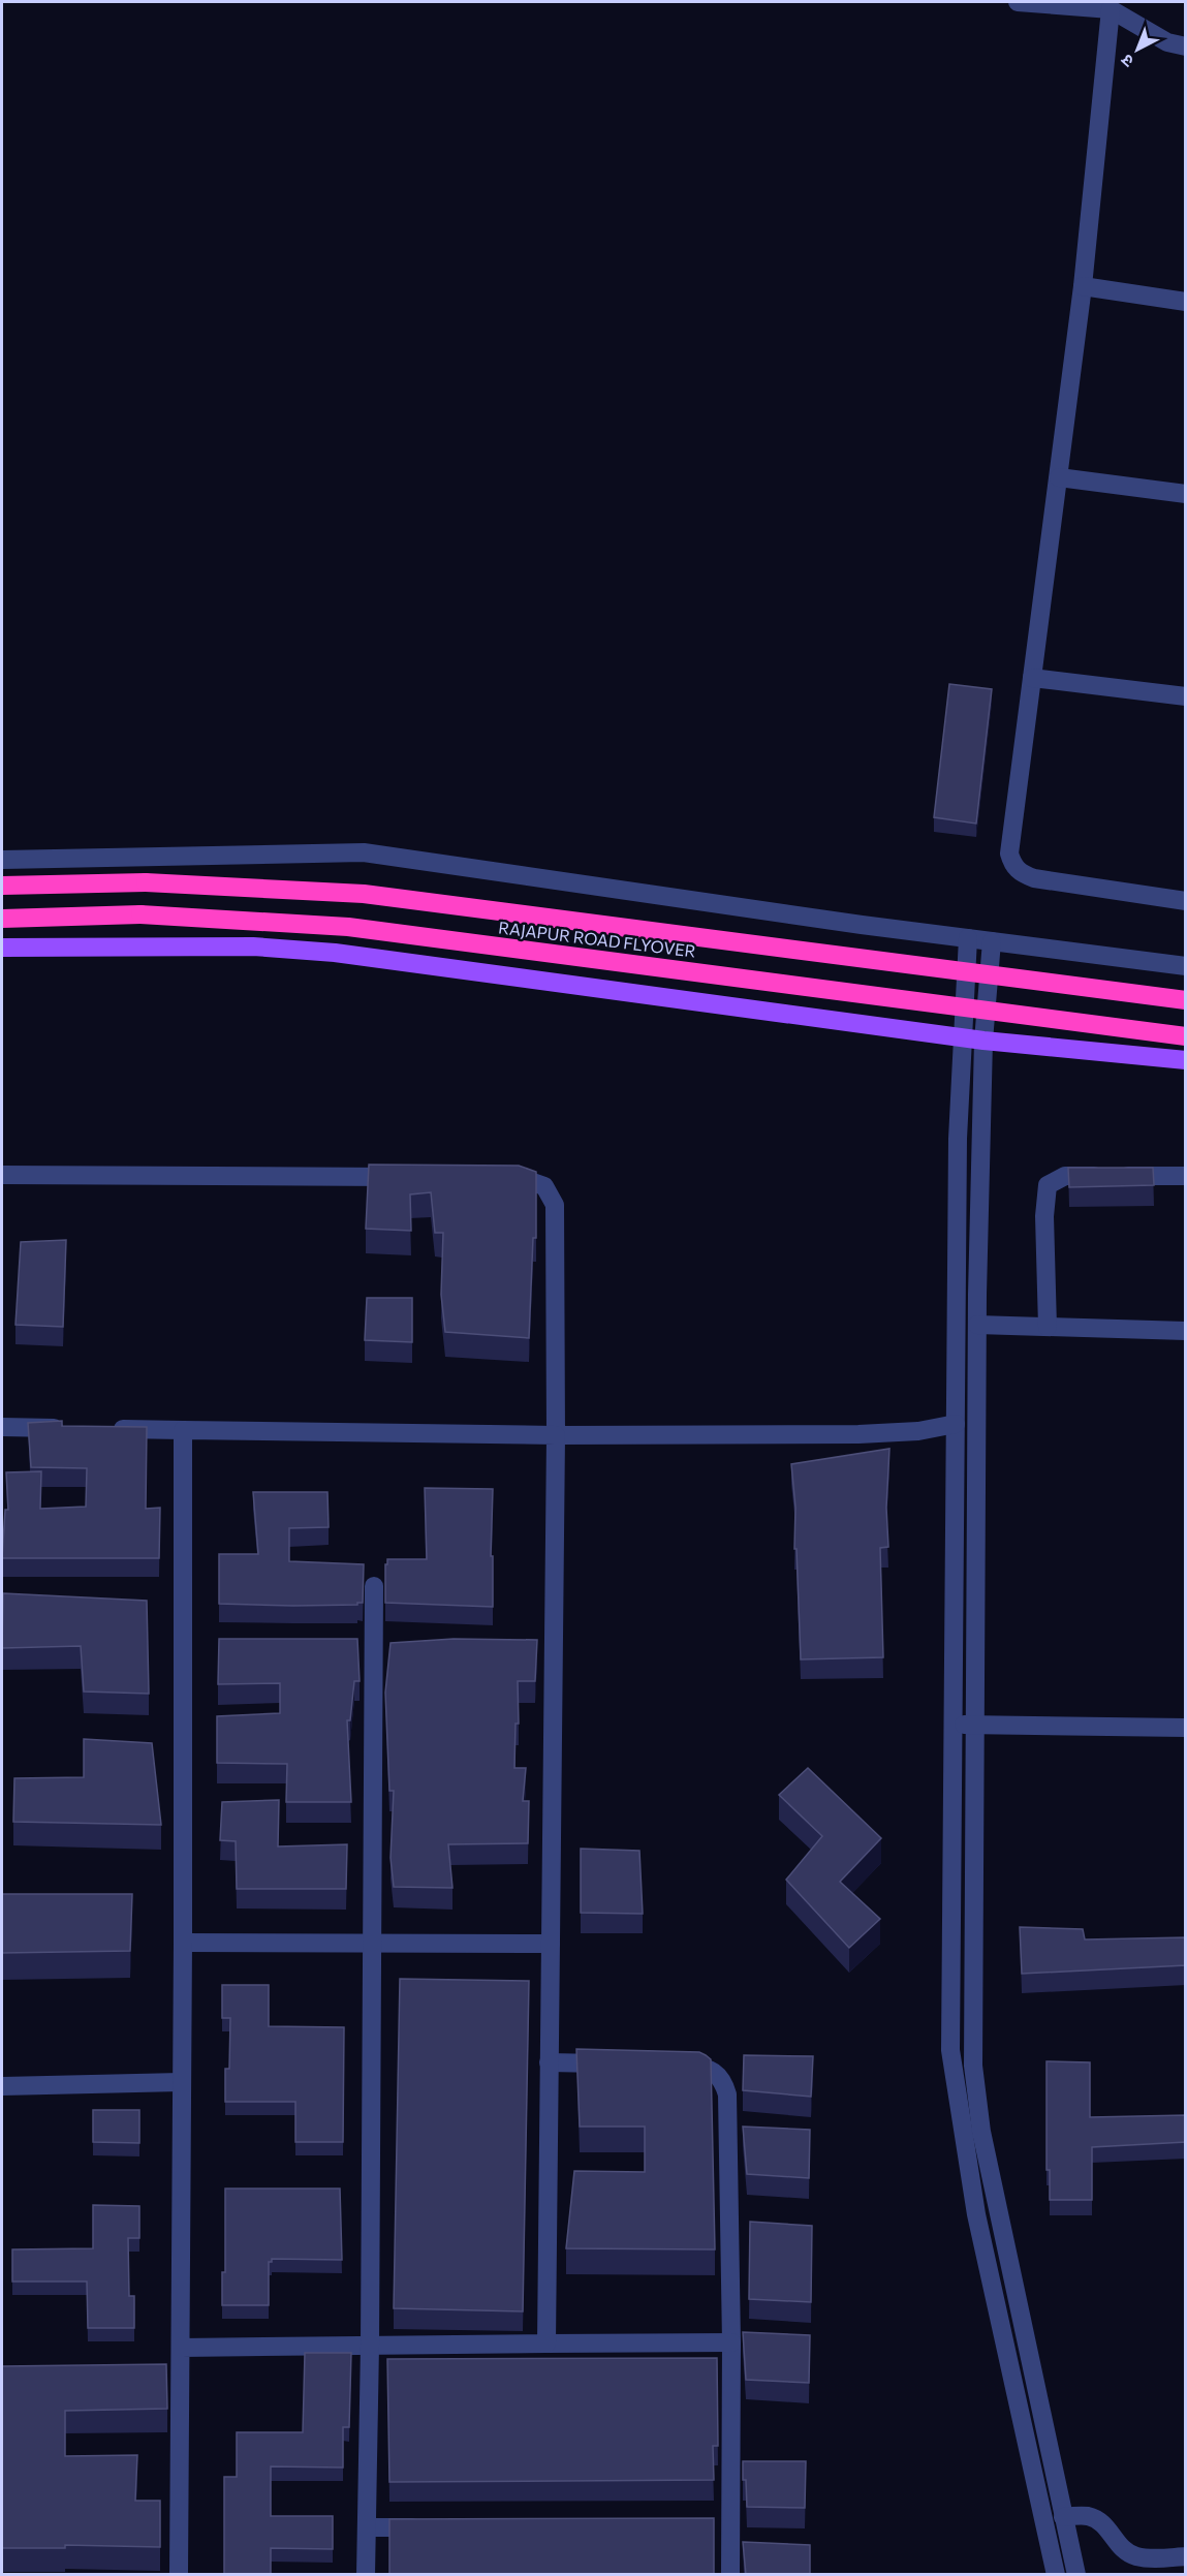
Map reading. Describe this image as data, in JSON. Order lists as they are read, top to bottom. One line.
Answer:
{"streets":{"highway":["RAJAPUR ROAD FLYOVER"]},"north":"bottom left"}
